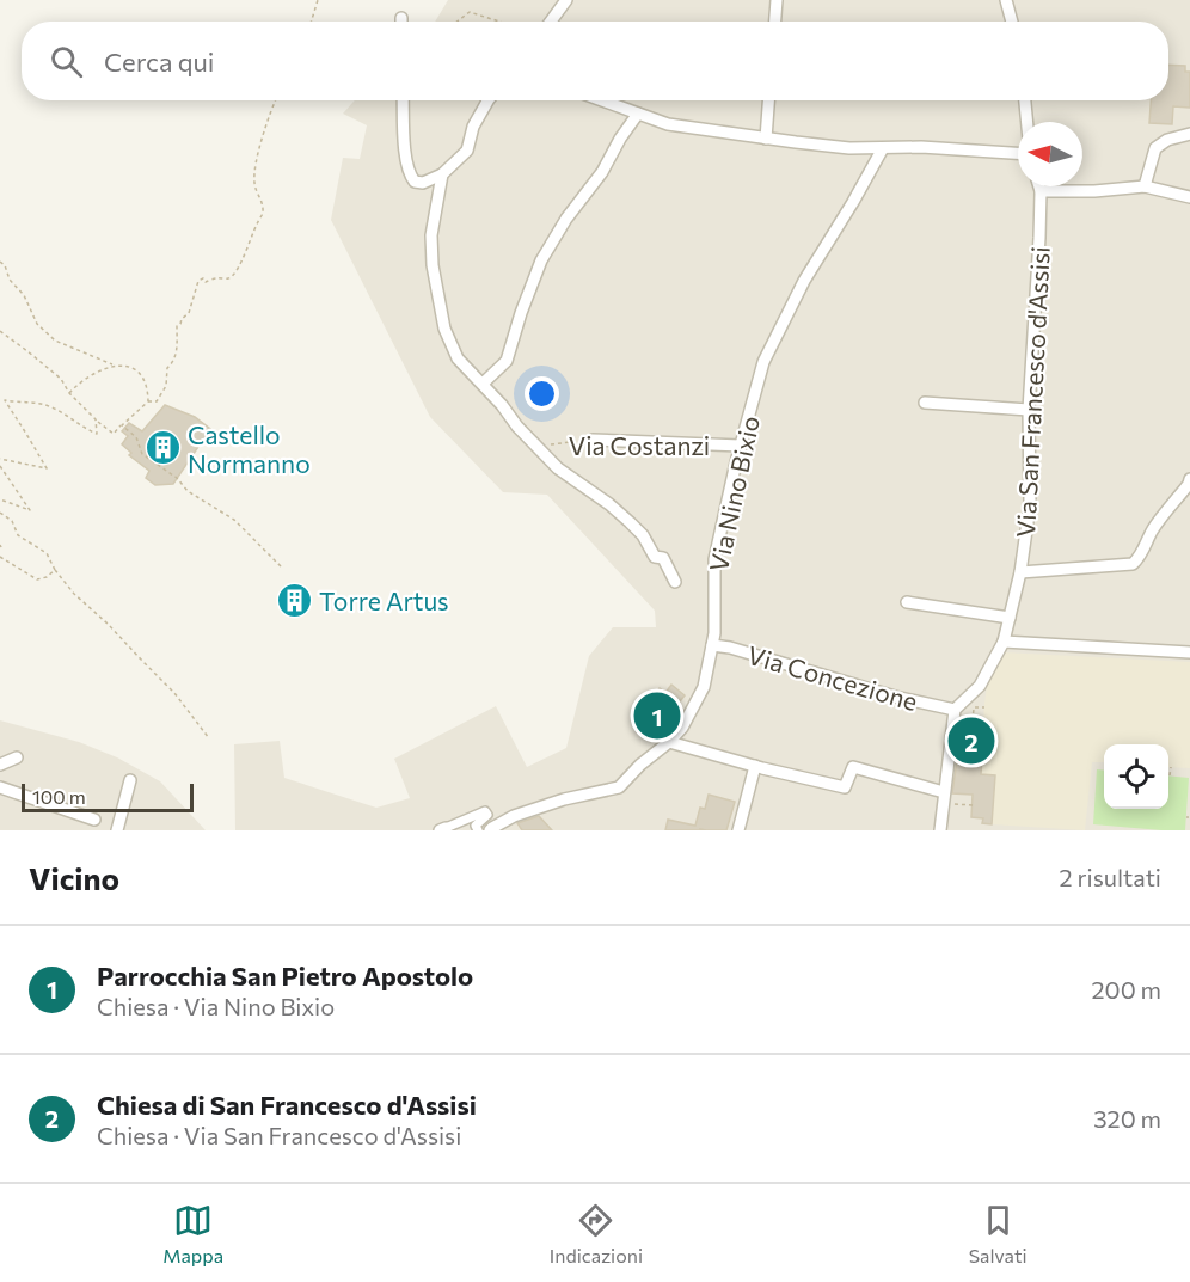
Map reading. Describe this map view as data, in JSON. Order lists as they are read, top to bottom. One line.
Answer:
{"streets":{"street":["Via San Francesco d'Assisi","Via Costanzi","Via Nino Bixio","Via Concezione"]},"crossings":[["Via San Francesco d'Assisi","Via Concezione"],["Via Costanzi","Via Nino Bixio"],["Via Nino Bixio","Via Concezione"]],"places":{"building":["Castello Normanno","Torre Artus"]},"scale_bar":"100 m","north":"left","page":{"search":"Cerca qui","pins":["1","2"],"scale":"100 m","heading":["Vicino","2 risultati"],"list":[{"mark":"1","name":"Parrocchia San Pietro Apostolo","note":"Chiesa · Via Nino Bixio","value":"200 m"},{"mark":"2","name":"Chiesa di San Francesco d'Assisi","note":"Chiesa · Via San Francesco d'Assisi","value":"320 m"}],"nav":["Mappa","Indicazioni","Salvati"]}}
